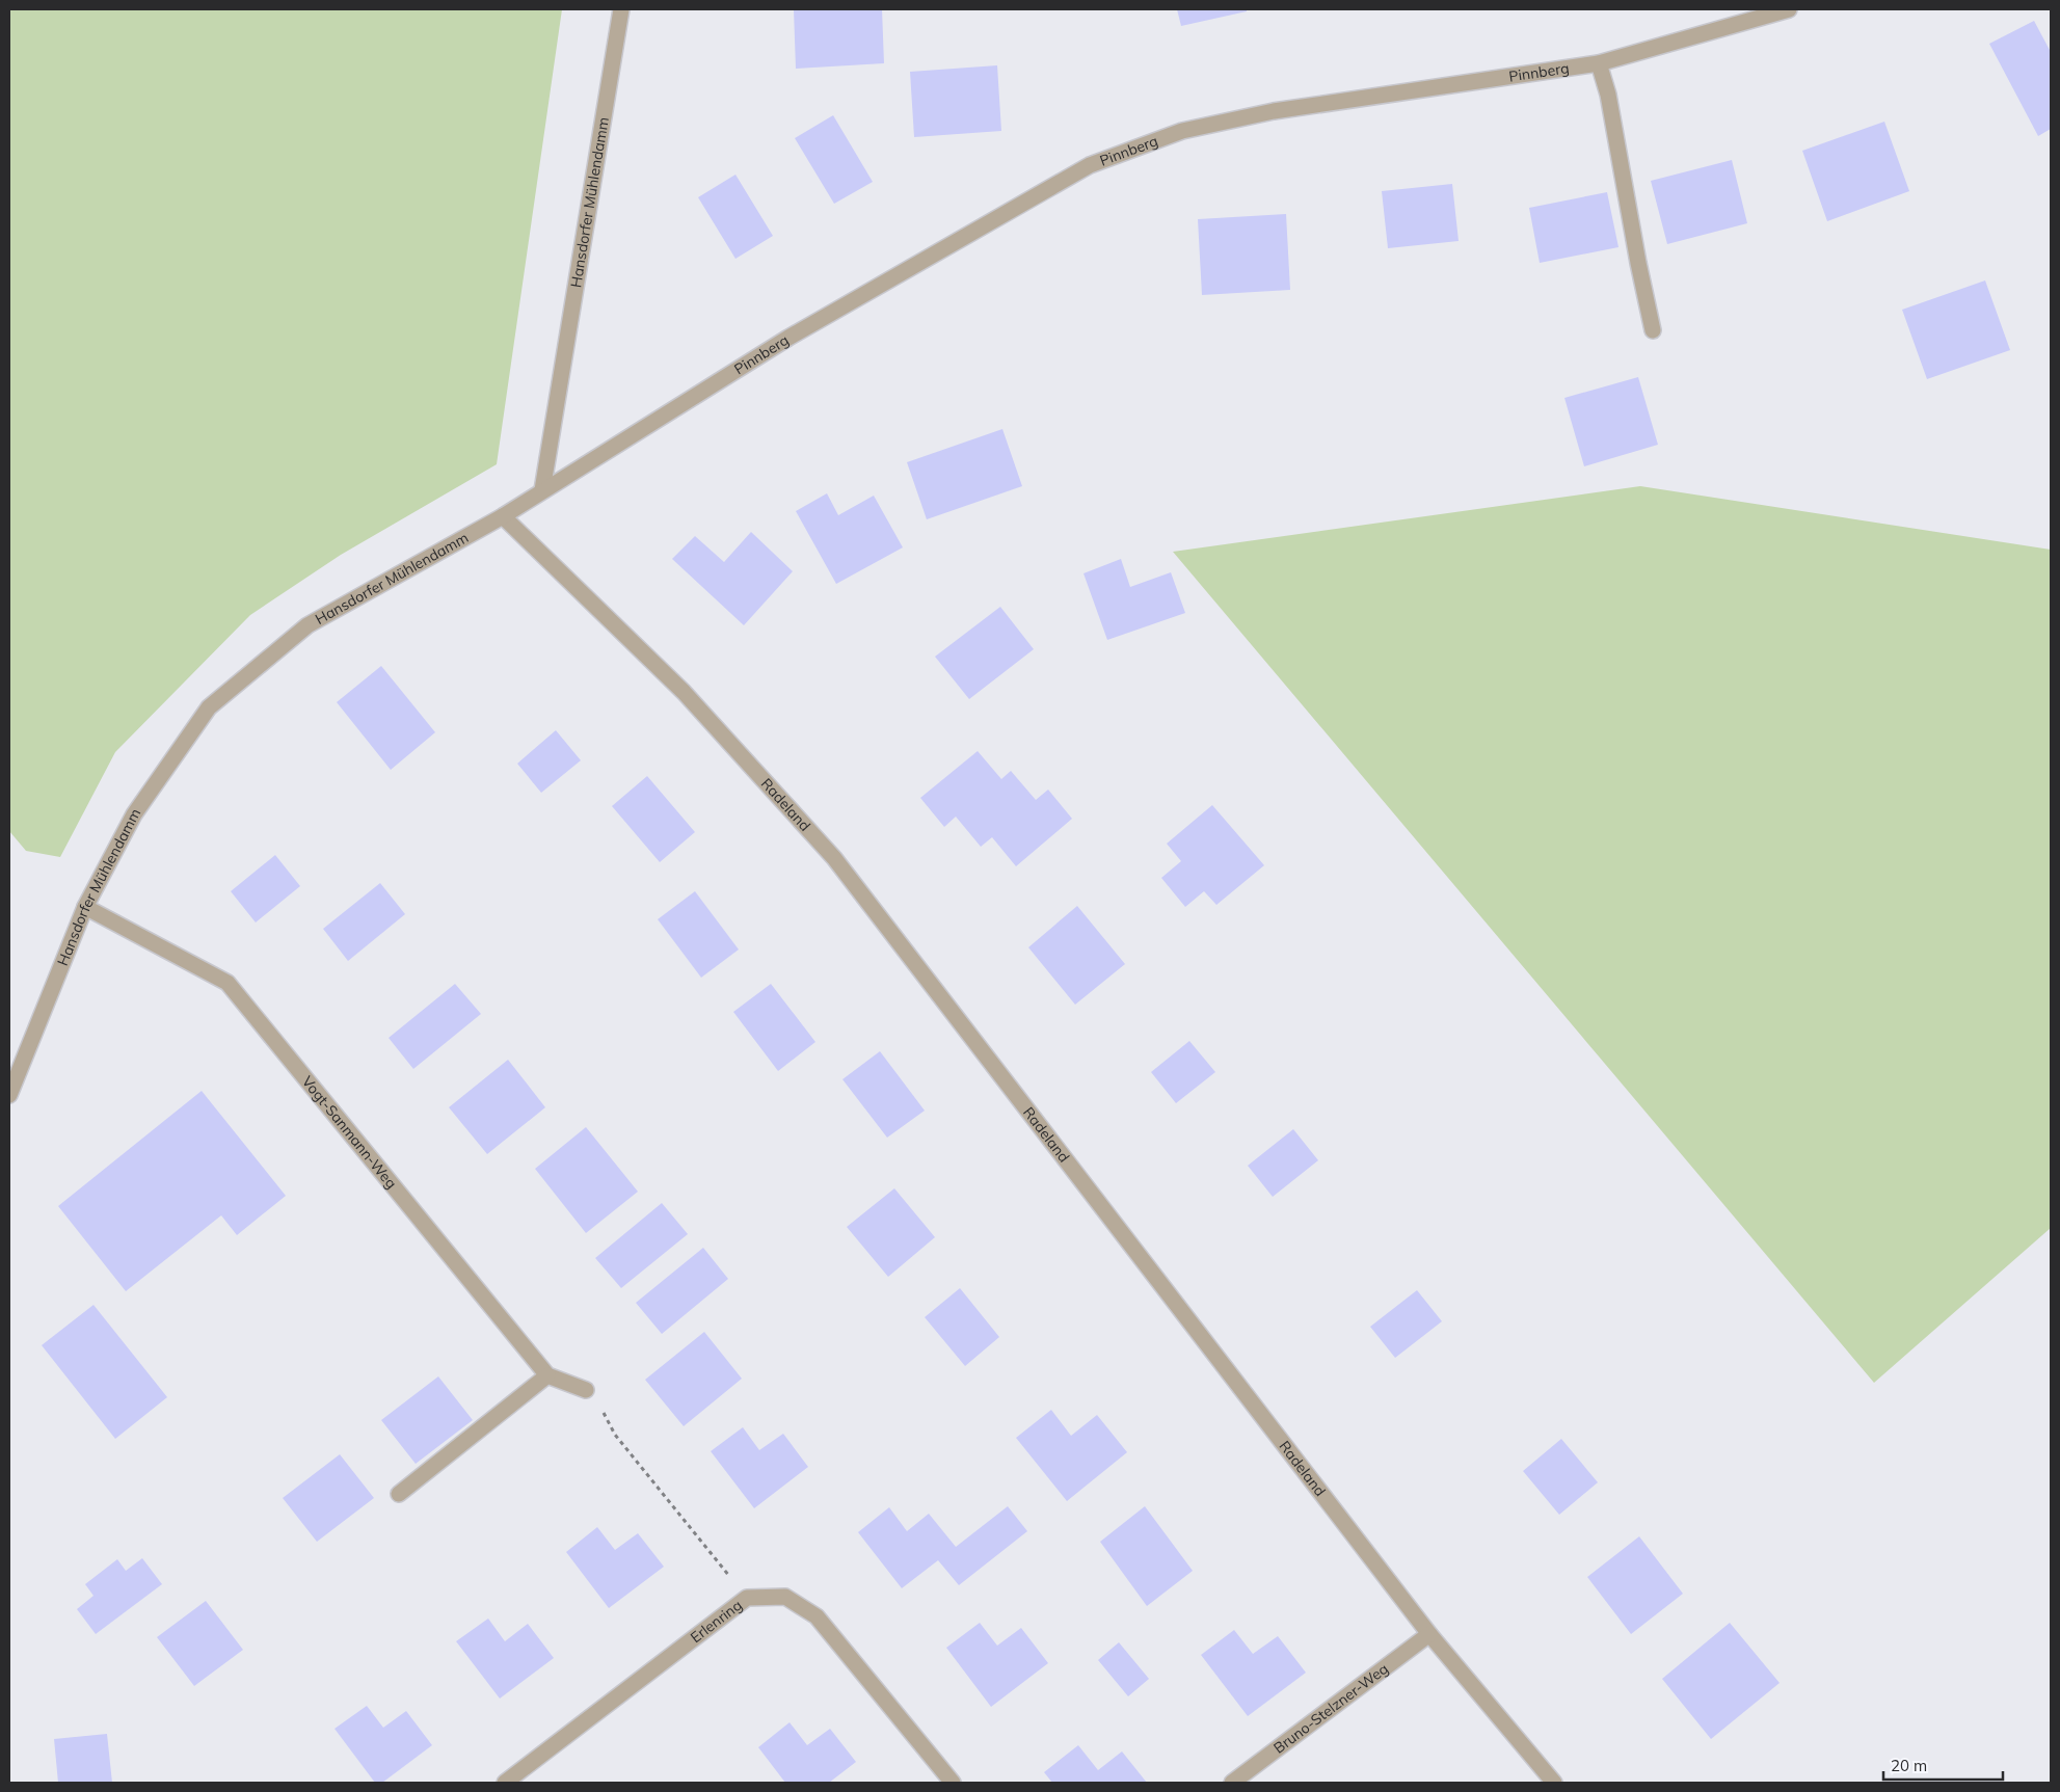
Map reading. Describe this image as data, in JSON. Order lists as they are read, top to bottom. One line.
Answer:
{"streets":{"street":["Pinnberg","Hansdorfer Mühlendamm","Radeland","Vogt-Sanmann-Weg","Erlenring","Bruno-Stelzner-Weg"]},"crossings":[["Pinnberg","Hansdorfer Mühlendamm"],["Hansdorfer Mühlendamm","Radeland"],["Hansdorfer Mühlendamm","Vogt-Sanmann-Weg"],["Radeland","Bruno-Stelzner-Weg"]],"scale_bar":"20 m"}
